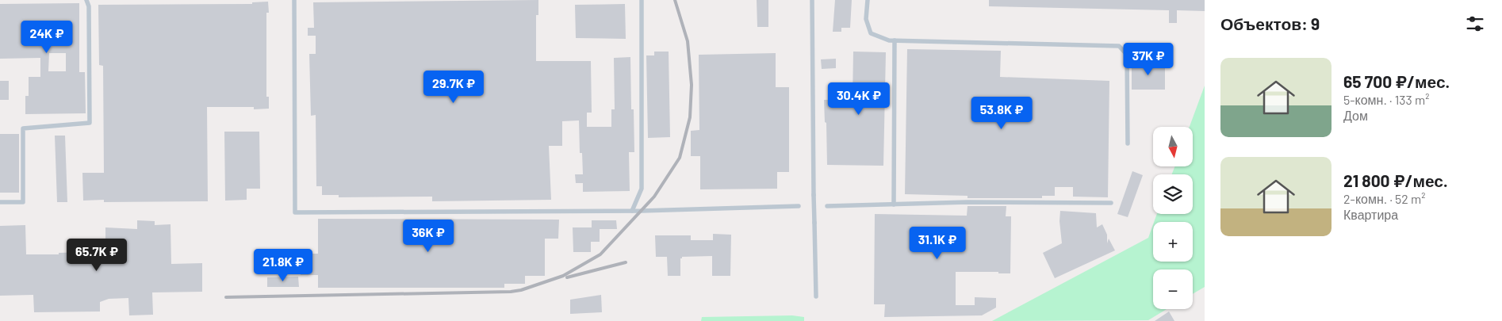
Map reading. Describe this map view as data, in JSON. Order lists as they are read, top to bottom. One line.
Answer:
{"north":"bottom","page":{"heading":"Объектов: 9","price":["24K ₽","37K ₽","29.7K ₽","30.4K ₽","53.8K ₽","36K ₽","31.1K ₽","65.7K ₽","21.8K ₽"],"list":[{"name":"65 700 ₽/мес.","note":"5-комн. · 133 m² · Дом"},{"name":"21 800 ₽/мес.","note":"2-комн. · 52 m² · Квартира"}],"map_buttons":["+","−"]}}
